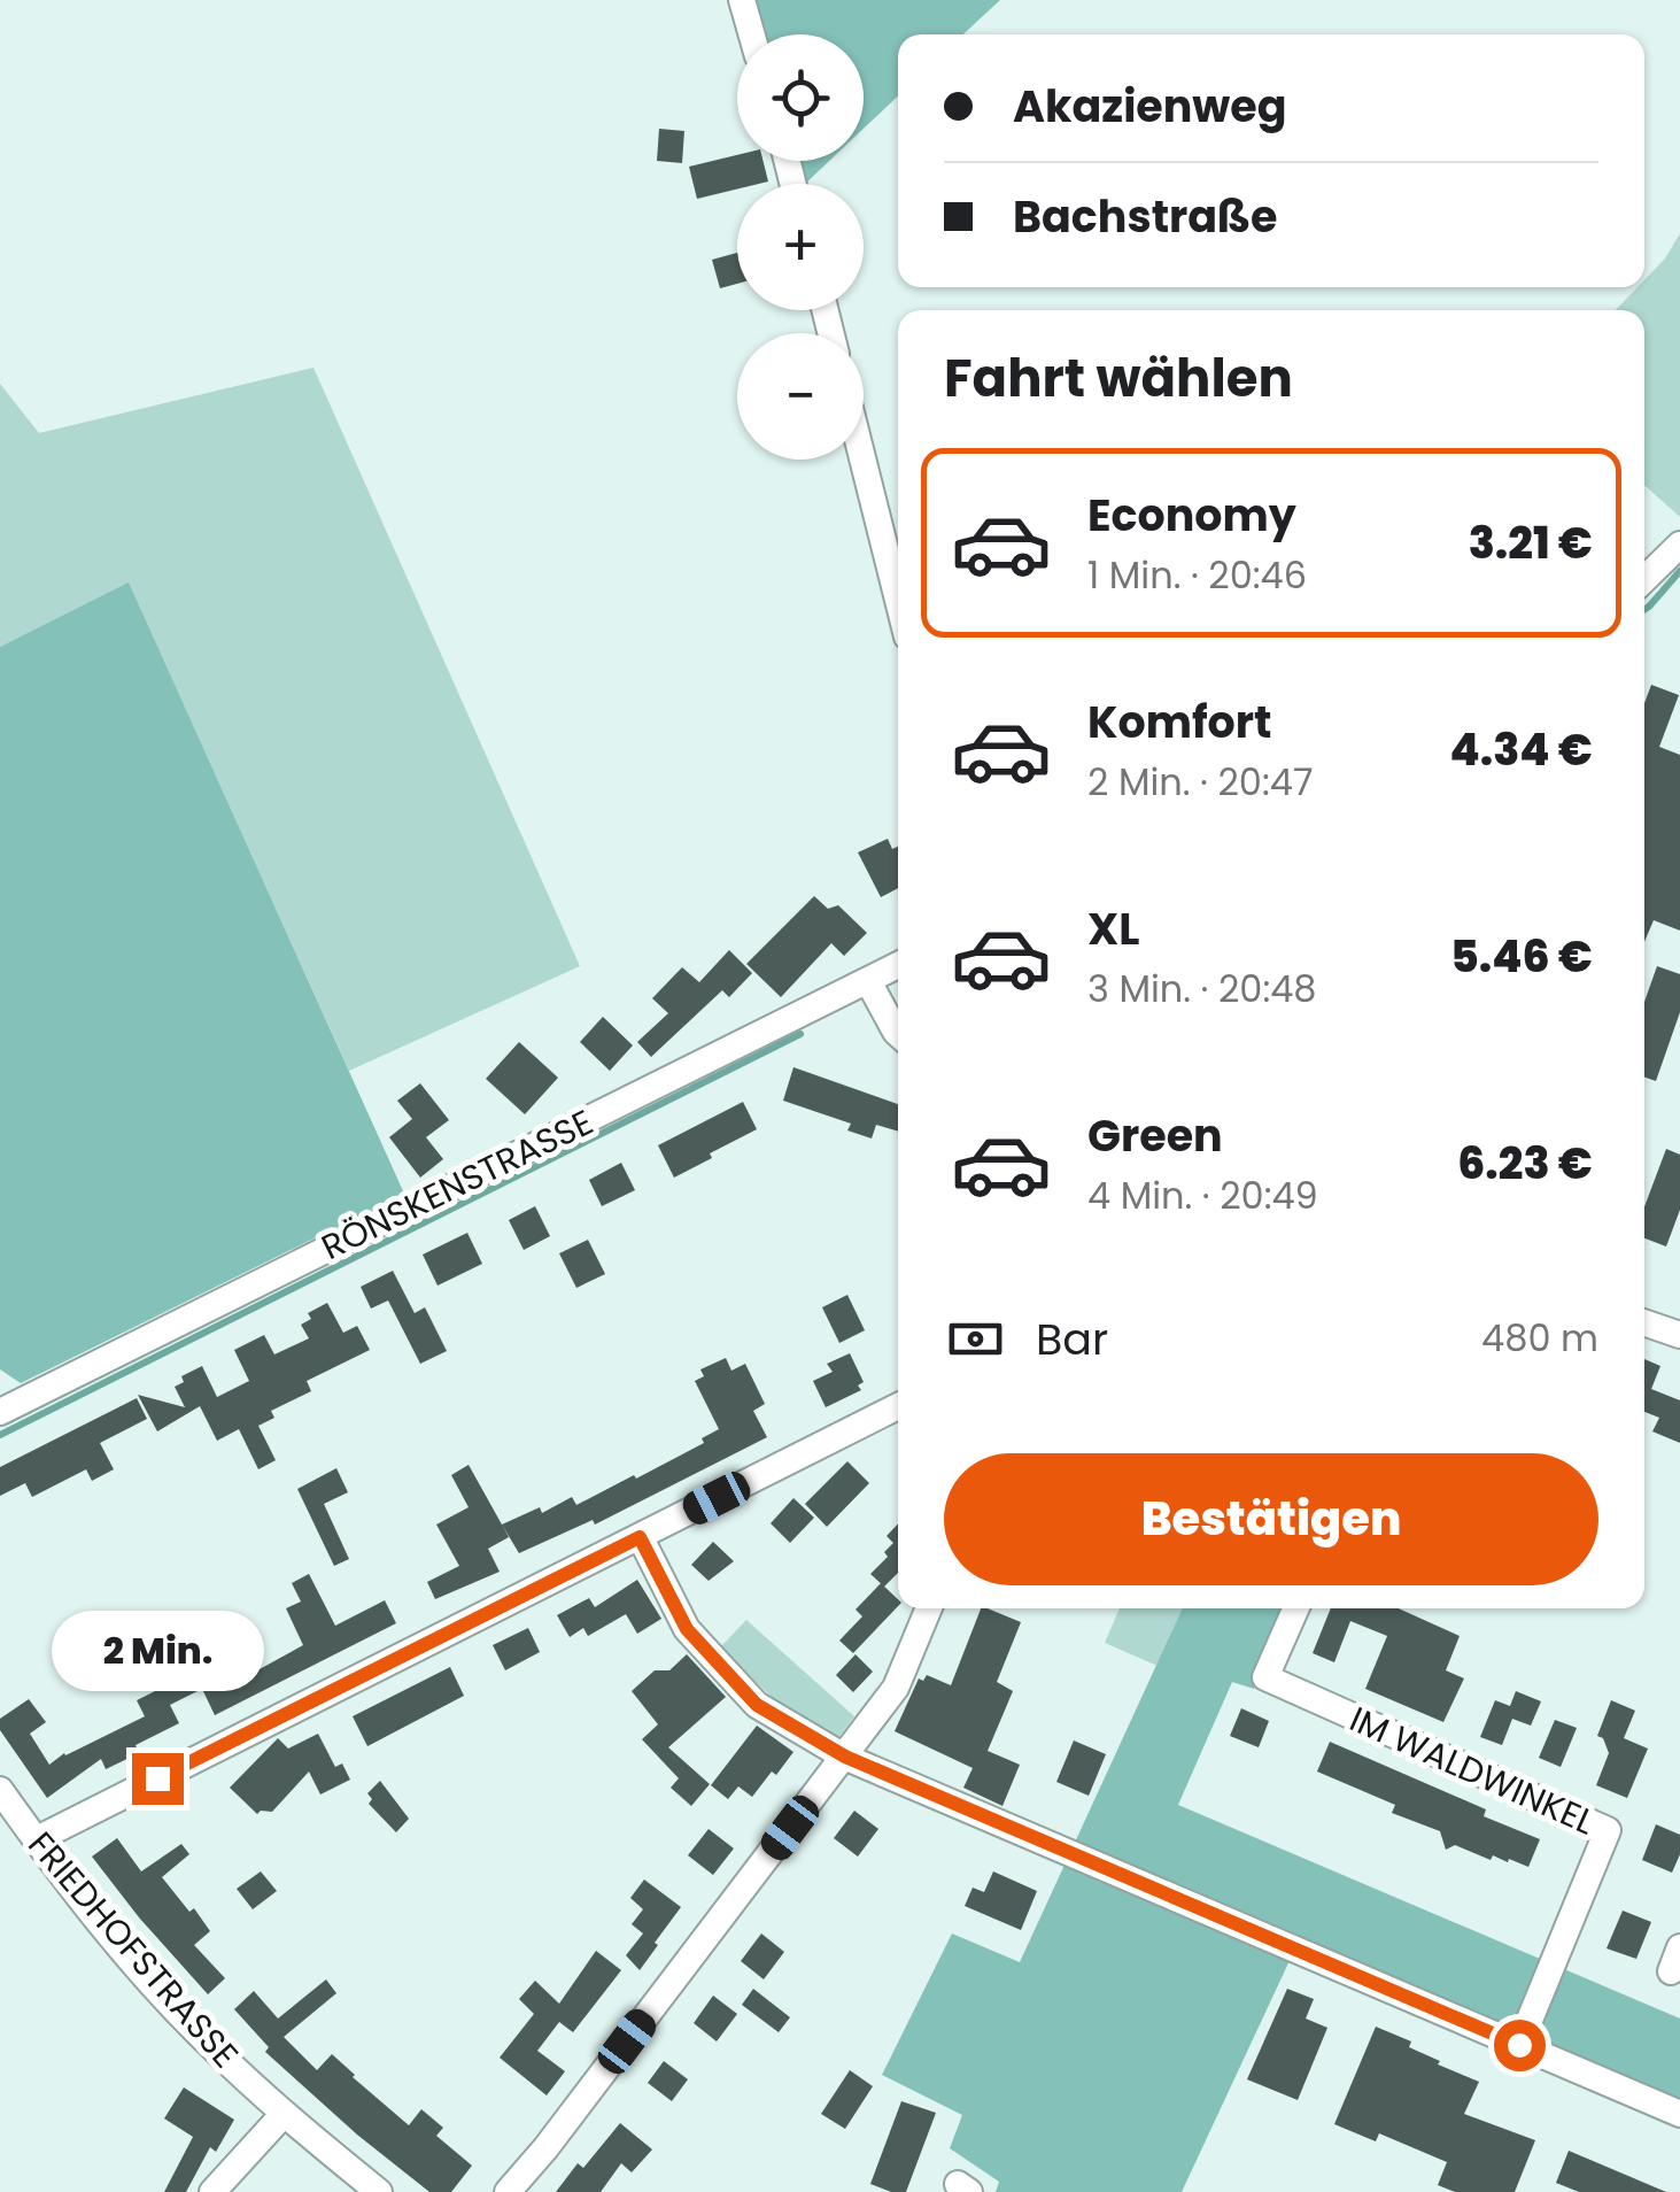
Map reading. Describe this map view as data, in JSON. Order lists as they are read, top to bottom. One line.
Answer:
{"streets":{"street":["RÖNSKENSTRASSE","IM WALDWINKEL","FRIEDHOFSTRASSE"]},"page":{"map_buttons":["+","−"],"banner":["Akazienweg","Bachstraße"],"heading":"Fahrt wählen","list":[{"name":"Economy","note":"1 Min. · 20:46","value":"3.21 €"},{"name":"Komfort","note":"2 Min. · 20:47","value":"4.34 €"},{"name":"XL","note":"3 Min. · 20:48","value":"5.46 €"},{"name":"Green","note":"4 Min. · 20:49","value":"6.23 €"}],"pay":["Bar","480 m"],"buttons":"Bestätigen","bubble":"2 Min."}}
